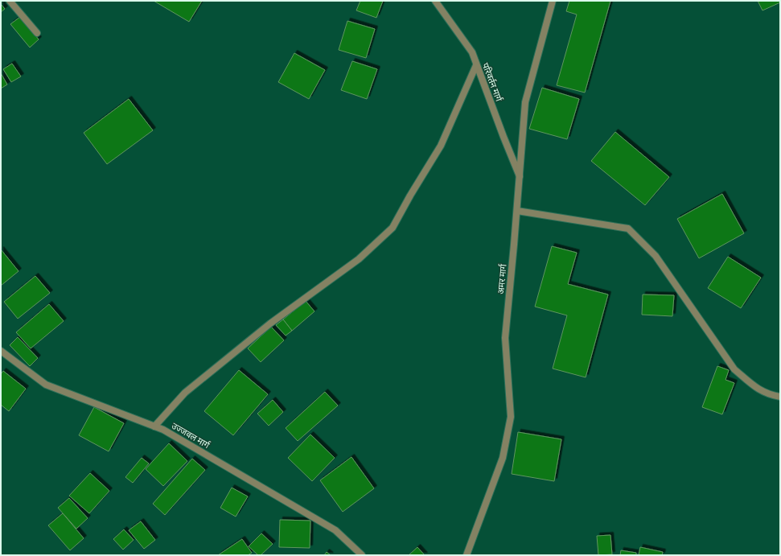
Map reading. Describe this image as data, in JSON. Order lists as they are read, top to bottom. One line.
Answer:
{"streets":{"street":["परिवर्तन मार्ग","अमर मार्ग","उज्जवल मार्ग"]},"crossings":[["परिवर्तन मार्ग","अमर मार्ग"]]}
